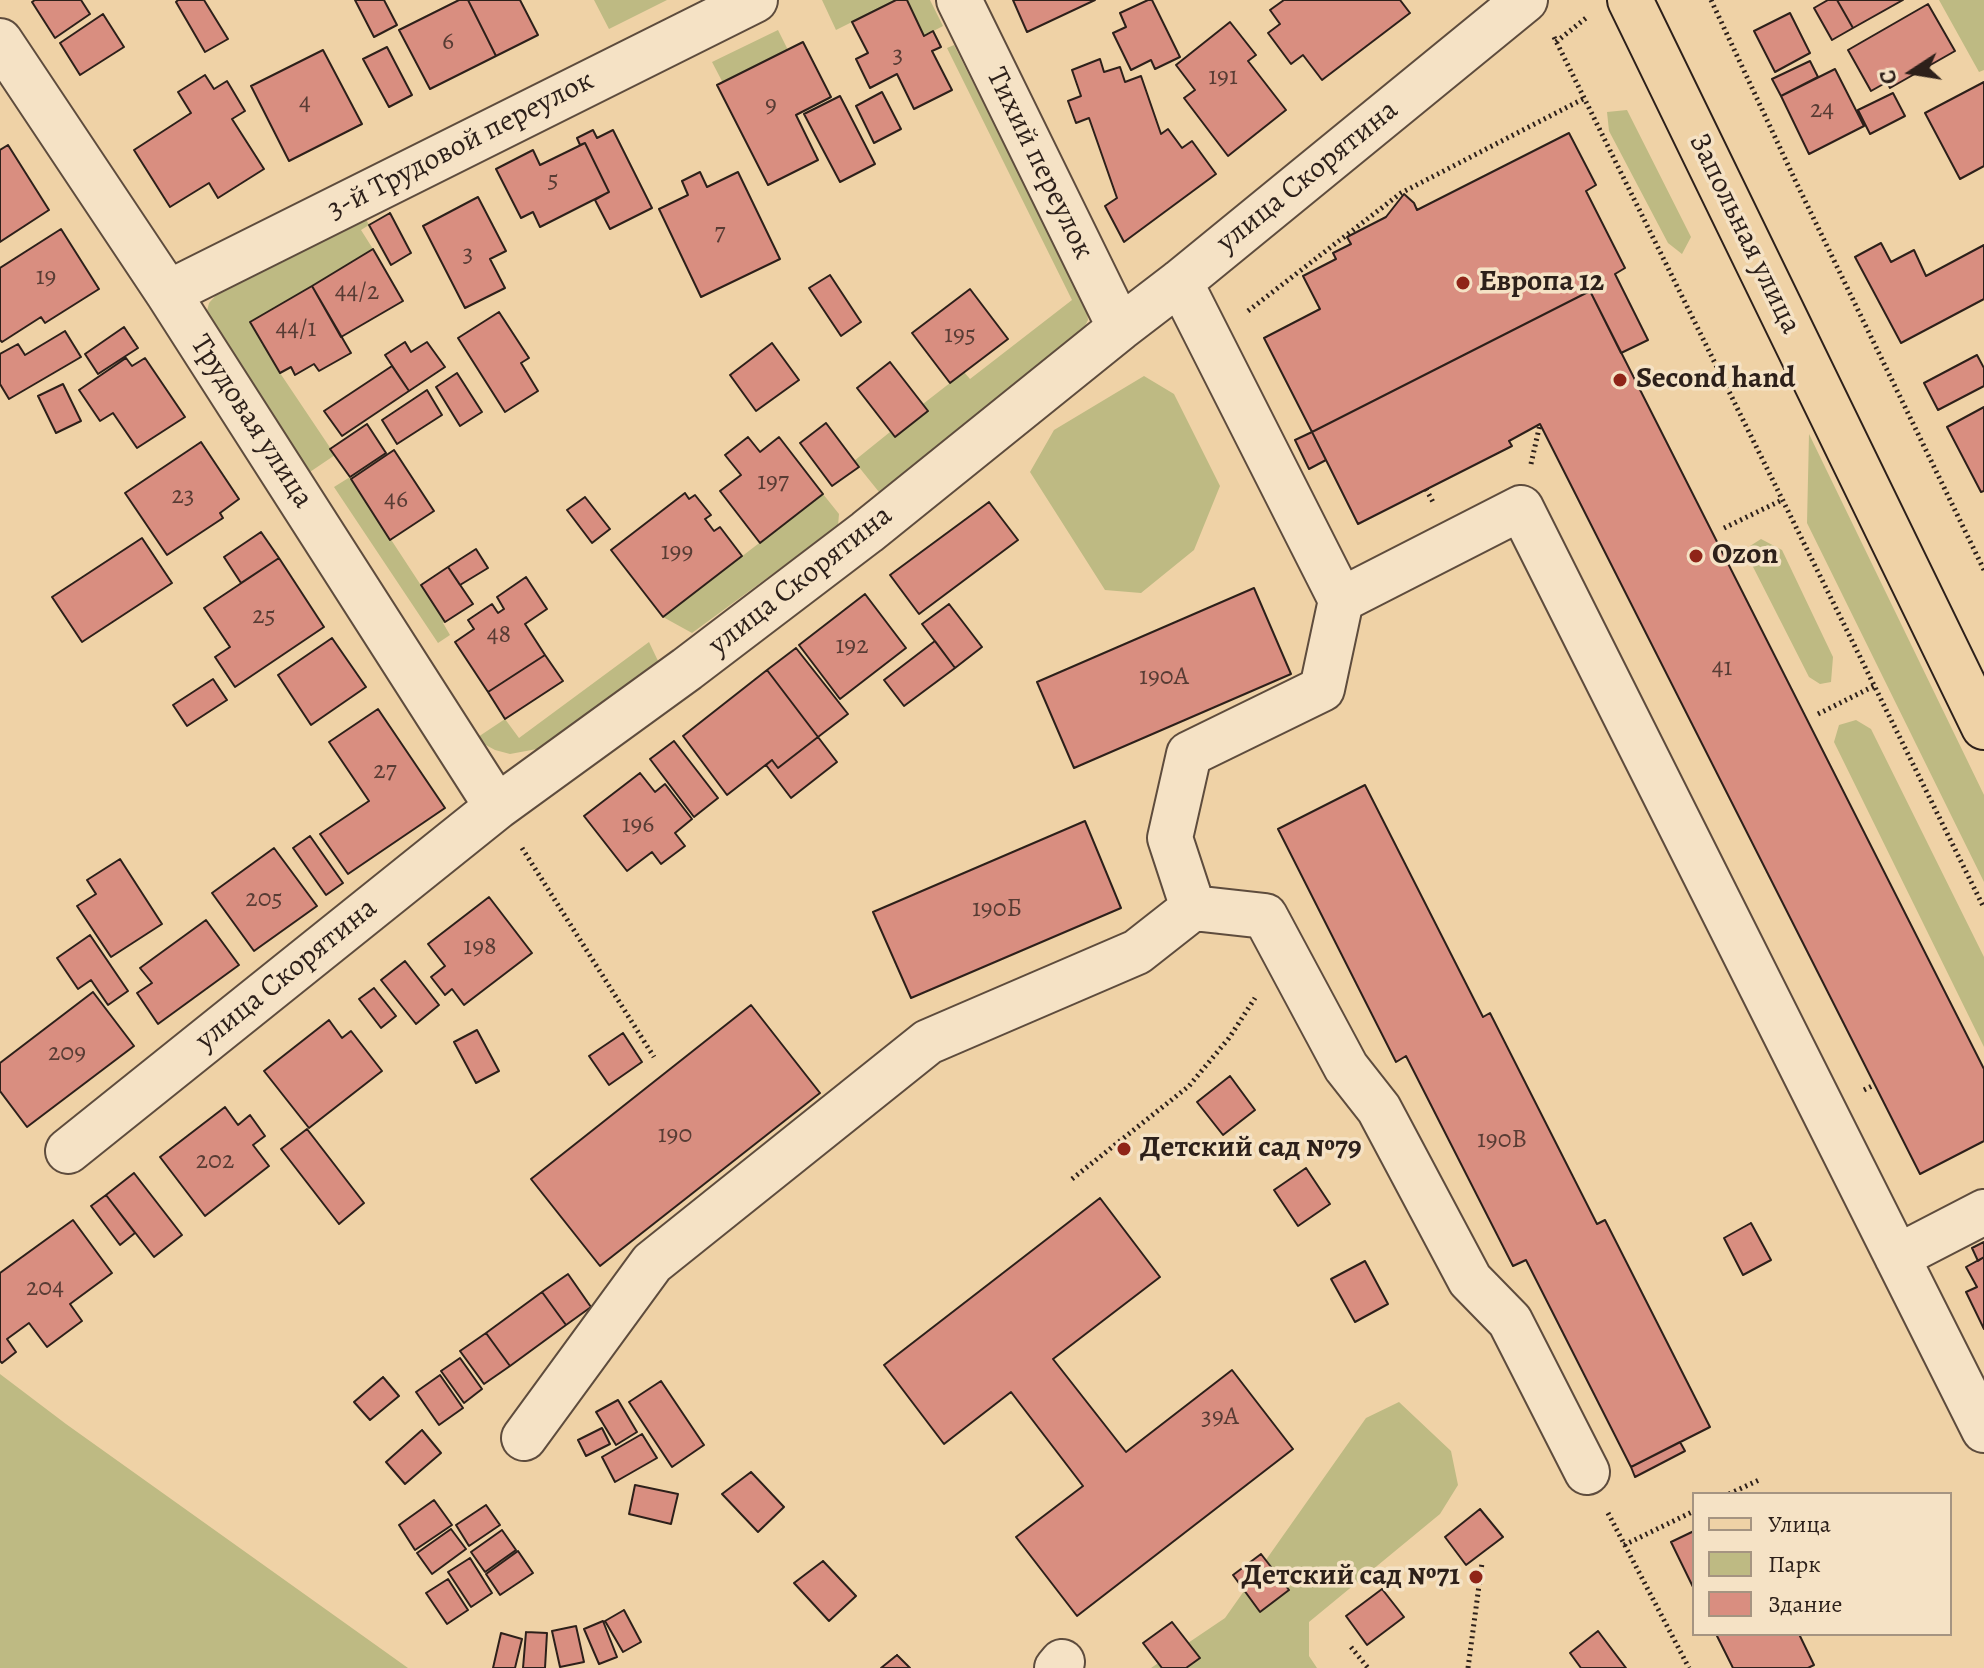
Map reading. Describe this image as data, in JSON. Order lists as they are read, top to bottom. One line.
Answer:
{"streets":{"main road":["Запольная улица"],"street":["3-й Трудовой переулок","Тихий переулок","улица Скорятина","Трудовая улица"]},"crossings":[["3-й Трудовой переулок","Трудовая улица"],["Тихий переулок","улица Скорятина"],["улица Скорятина","Трудовая улица"]],"places":["Европа 12","Second hand","Ozon","Детский сад №79","Детский сад №71"],"house_numbers":["6","3","191","4","9","24","5","7","3","19","44/2","44/1","195","197","23","46","199","25","48","192","41","190А","27","196","205","190Б","198","209","190","190В","202","204","39А"],"legend":["Улица","Парк","Здание"],"north":"left"}
